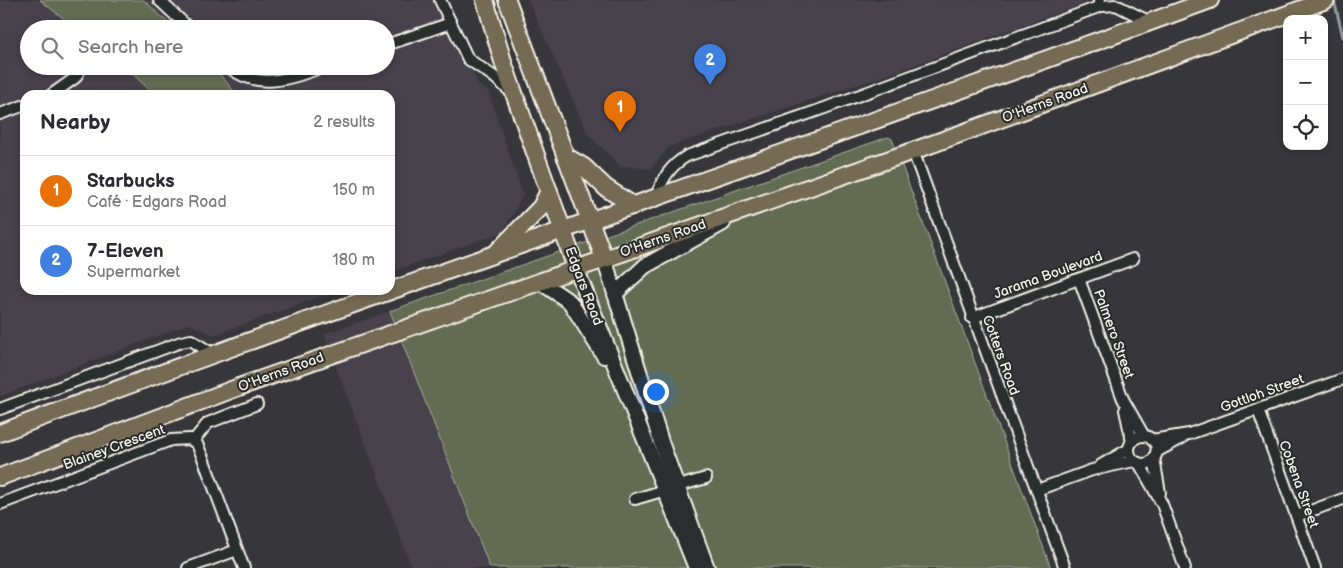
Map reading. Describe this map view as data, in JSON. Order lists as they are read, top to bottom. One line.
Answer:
{"streets":{"main road":["O'Herns Road","Edgars Road"],"street":["Jarama Boulevard","Palmero Street","Cotters Road","Gottloh Street","Blainey Crescent","Cobena Street"]},"crossings":[["O'Herns Road","Edgars Road"],["O'Herns Road","Cotters Road"],["Jarama Boulevard","Palmero Street"],["Jarama Boulevard","Cotters Road"],["Palmero Street","Gottloh Street"],["Gottloh Street","Cobena Street"]],"page":{"map_buttons":["+","−"],"search":"Search here","pins":["2","1"],"heading":["Nearby","2 results"],"list":[{"mark":"1","name":"Starbucks","note":"Café · Edgars Road","value":"150 m"},{"mark":"2","name":"7-Eleven","note":"Supermarket","value":"180 m"}]}}
